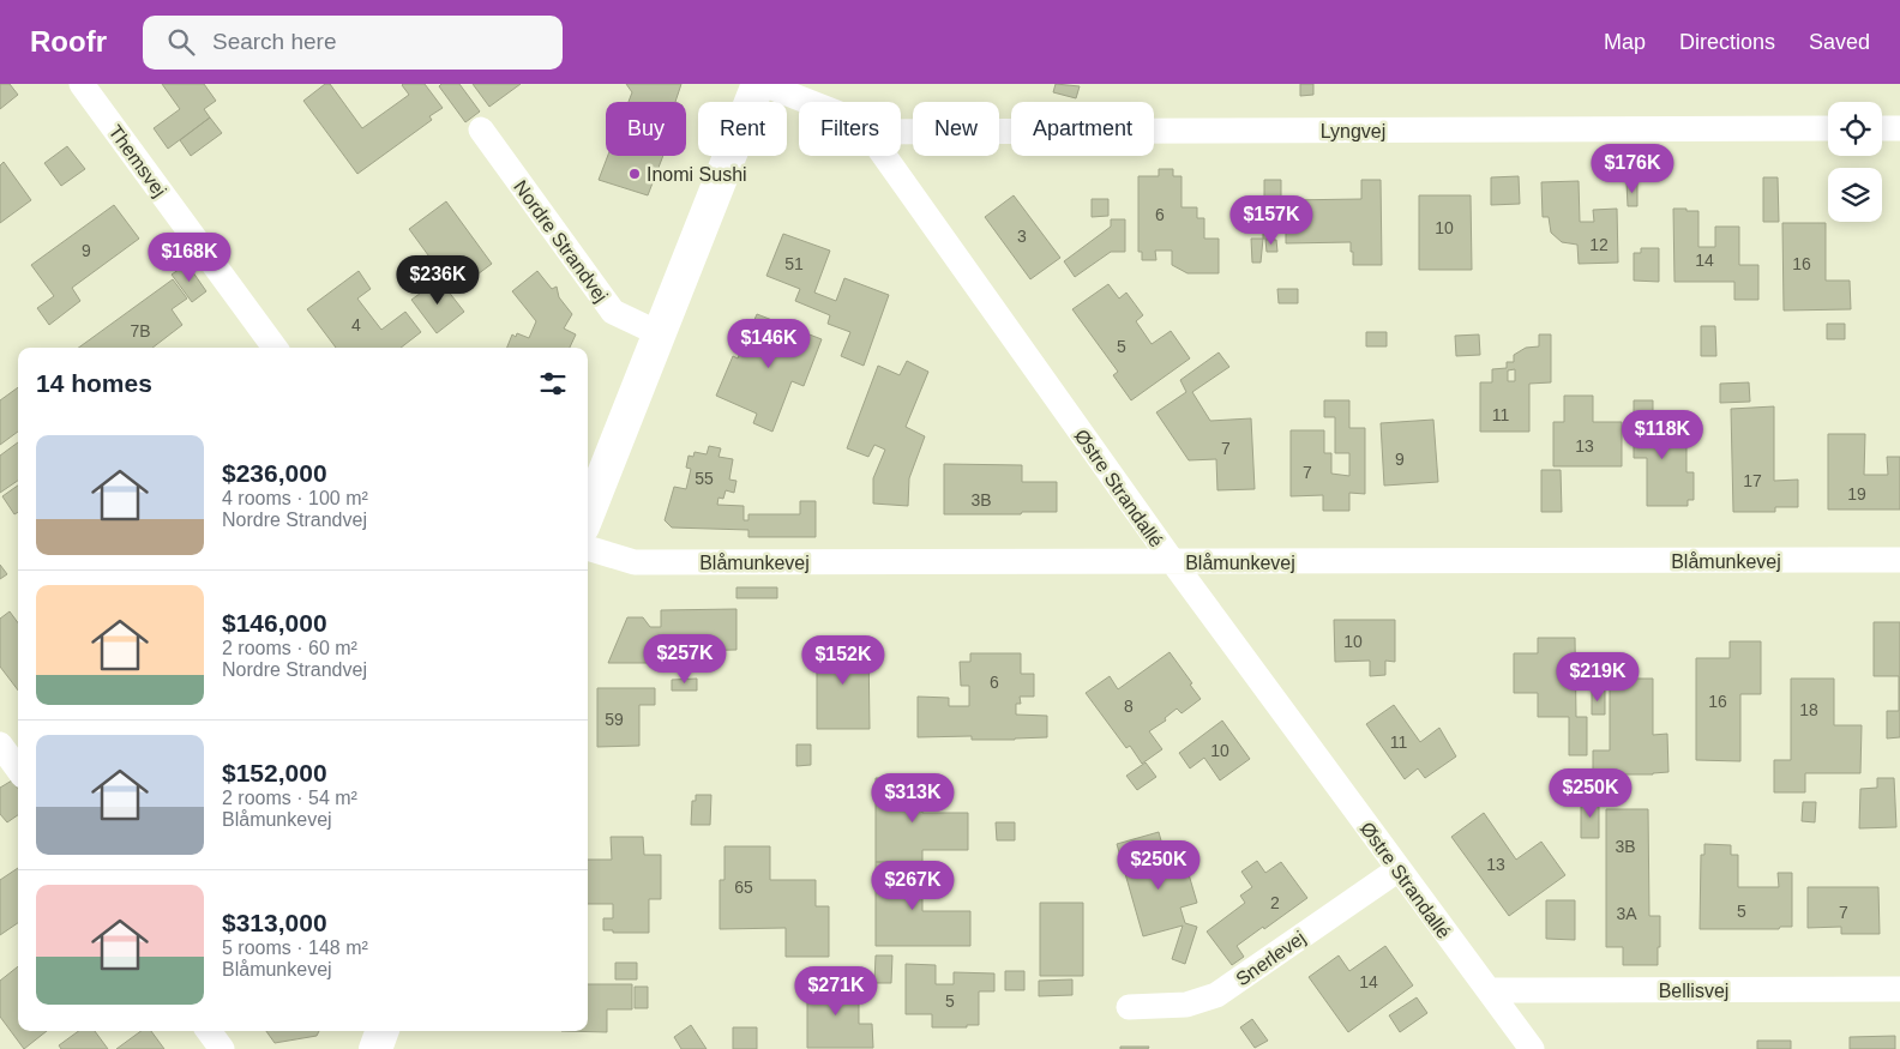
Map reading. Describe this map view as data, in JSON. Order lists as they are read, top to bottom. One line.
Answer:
{"streets":{"street":["Lyngvej","Themsvej","Nordre Strandvej","Østre Strandallé","Blåmunkevej","Snerlevej","Bellisvej"]},"crossings":[["Østre Strandallé","Blåmunkevej"],["Østre Strandallé","Snerlevej"],["Østre Strandallé","Bellisvej"]],"places":["Inomi Sushi"],"house_numbers":["6","10","3","12","9","14","51","16","4","7B","5","11","13","7","9","7","55","17","19","3B","10","6","16","8","18","59","11","10","3B","13","65","2","5","7","3A","14","5"],"page":{"header":"Roofr","search":"Search here","nav":["Map","Directions","Saved"],"chip":["Buy","Rent","Filters","New","Apartment"],"price":["$176K","$157K","$168K","$236K","$146K","$118K","$257K","$152K","$219K","$250K","$313K","$250K","$267K","$271K"],"heading":"14 homes","list":[{"name":"$236,000","note":"4 rooms · 100 m² · Nordre Strandvej"},{"name":"$146,000","note":"2 rooms · 60 m² · Nordre Strandvej"},{"name":"$152,000","note":"2 rooms · 54 m² · Blåmunkevej"},{"name":"$313,000","note":"5 rooms · 148 m² · Blåmunkevej"}]}}
